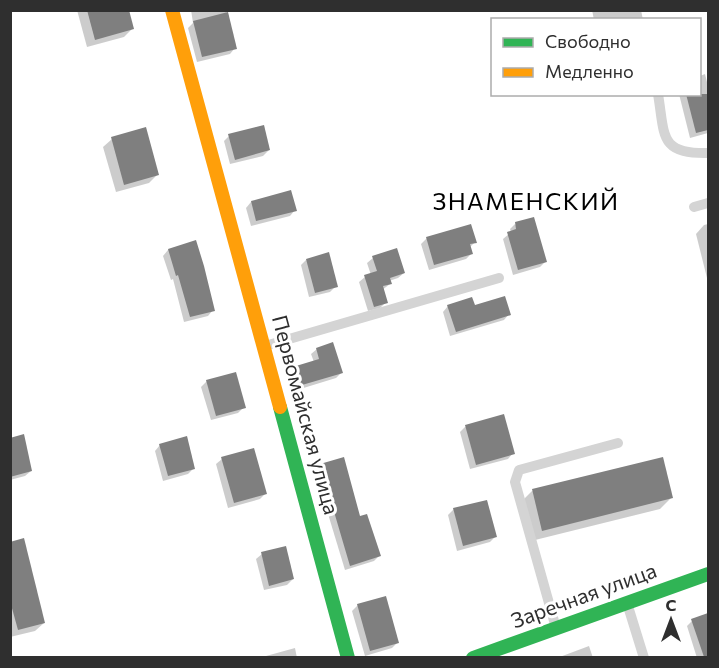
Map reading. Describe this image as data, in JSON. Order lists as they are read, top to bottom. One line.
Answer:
{"streets":{"main road":["Первомайская улица","Заречная улица"]},"districts":["ЗНАМЕНСКИЙ"],"legend":["Свободно","Медленно"],"north":"top"}
